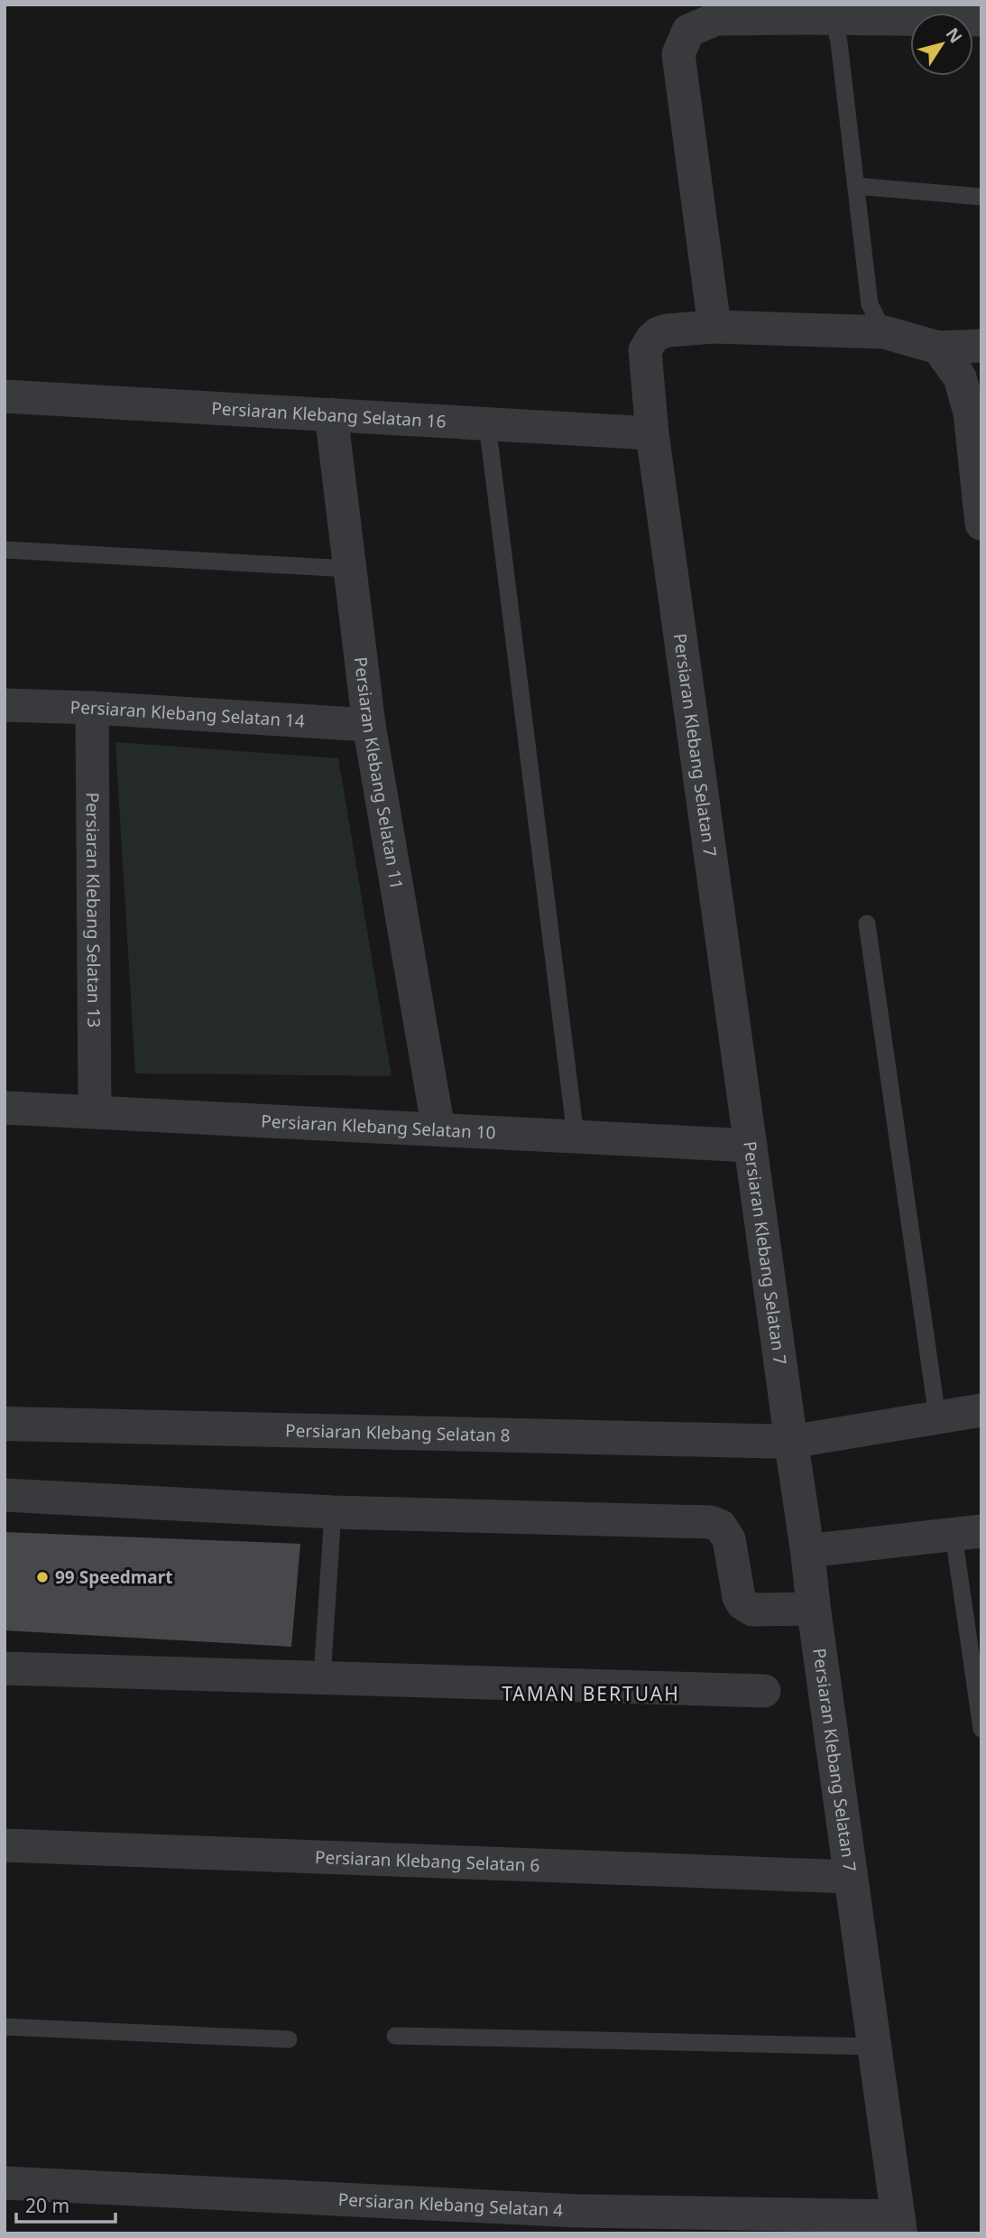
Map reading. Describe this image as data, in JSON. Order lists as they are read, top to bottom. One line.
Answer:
{"streets":{"street":["Persiaran Klebang Selatan 16","Persiaran Klebang Selatan 14","Persiaran Klebang Selatan 7","Persiaran Klebang Selatan 11","Persiaran Klebang Selatan 13","Persiaran Klebang Selatan 10","Persiaran Klebang Selatan 8","Persiaran Klebang Selatan 6","Persiaran Klebang Selatan 4"]},"crossings":[["Persiaran Klebang Selatan 16","Persiaran Klebang Selatan 7"],["Persiaran Klebang Selatan 16","Persiaran Klebang Selatan 11"],["Persiaran Klebang Selatan 14","Persiaran Klebang Selatan 11"],["Persiaran Klebang Selatan 14","Persiaran Klebang Selatan 13"],["Persiaran Klebang Selatan 7","Persiaran Klebang Selatan 10"],["Persiaran Klebang Selatan 7","Persiaran Klebang Selatan 8"],["Persiaran Klebang Selatan 7","Persiaran Klebang Selatan 6"],["Persiaran Klebang Selatan 7","Persiaran Klebang Selatan 4"],["Persiaran Klebang Selatan 11","Persiaran Klebang Selatan 10"],["Persiaran Klebang Selatan 13","Persiaran Klebang Selatan 10"]],"districts":["TAMAN BERTUAH"],"places":["99 Speedmart"],"scale_bar":"20 m","north":"top right"}
